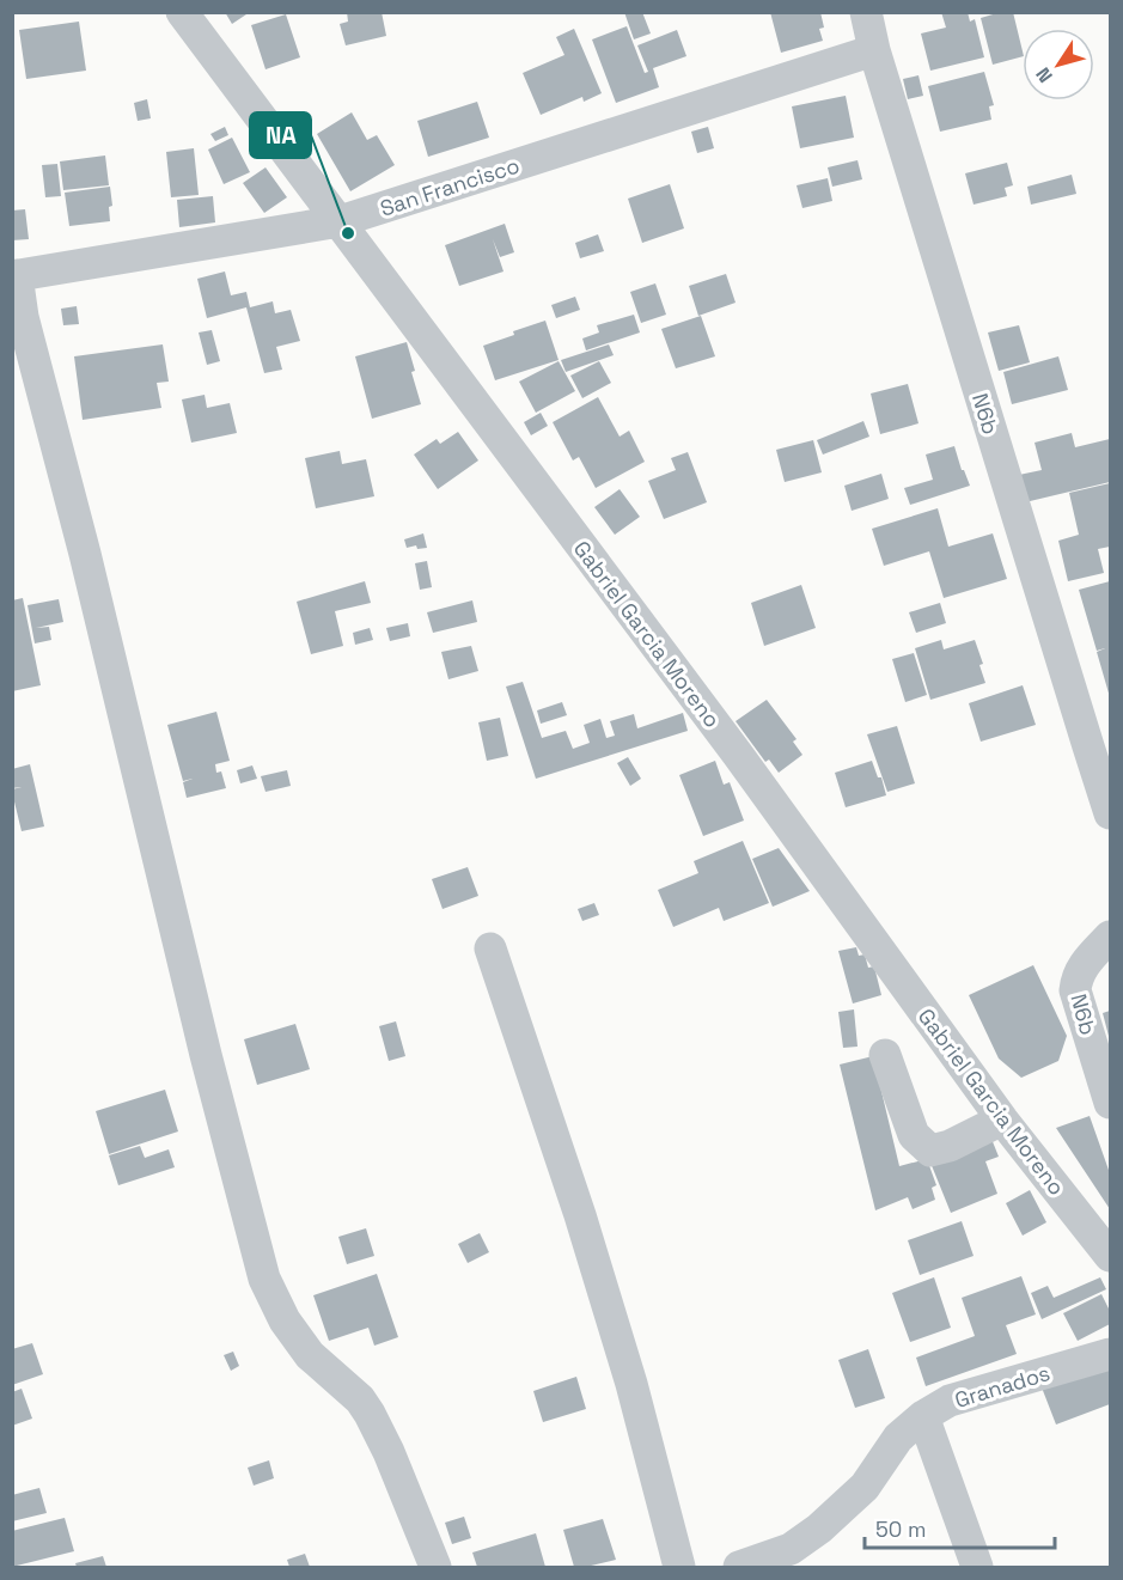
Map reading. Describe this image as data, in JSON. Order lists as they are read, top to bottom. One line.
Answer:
{"streets":{"street":["San Francisco","N6b","Gabriel Garcia Moreno","Granados"]},"crossings":[["San Francisco","N6b"],["San Francisco","Gabriel Garcia Moreno"]],"places":["NA"],"scale_bar":"50 m","north":"bottom left"}
